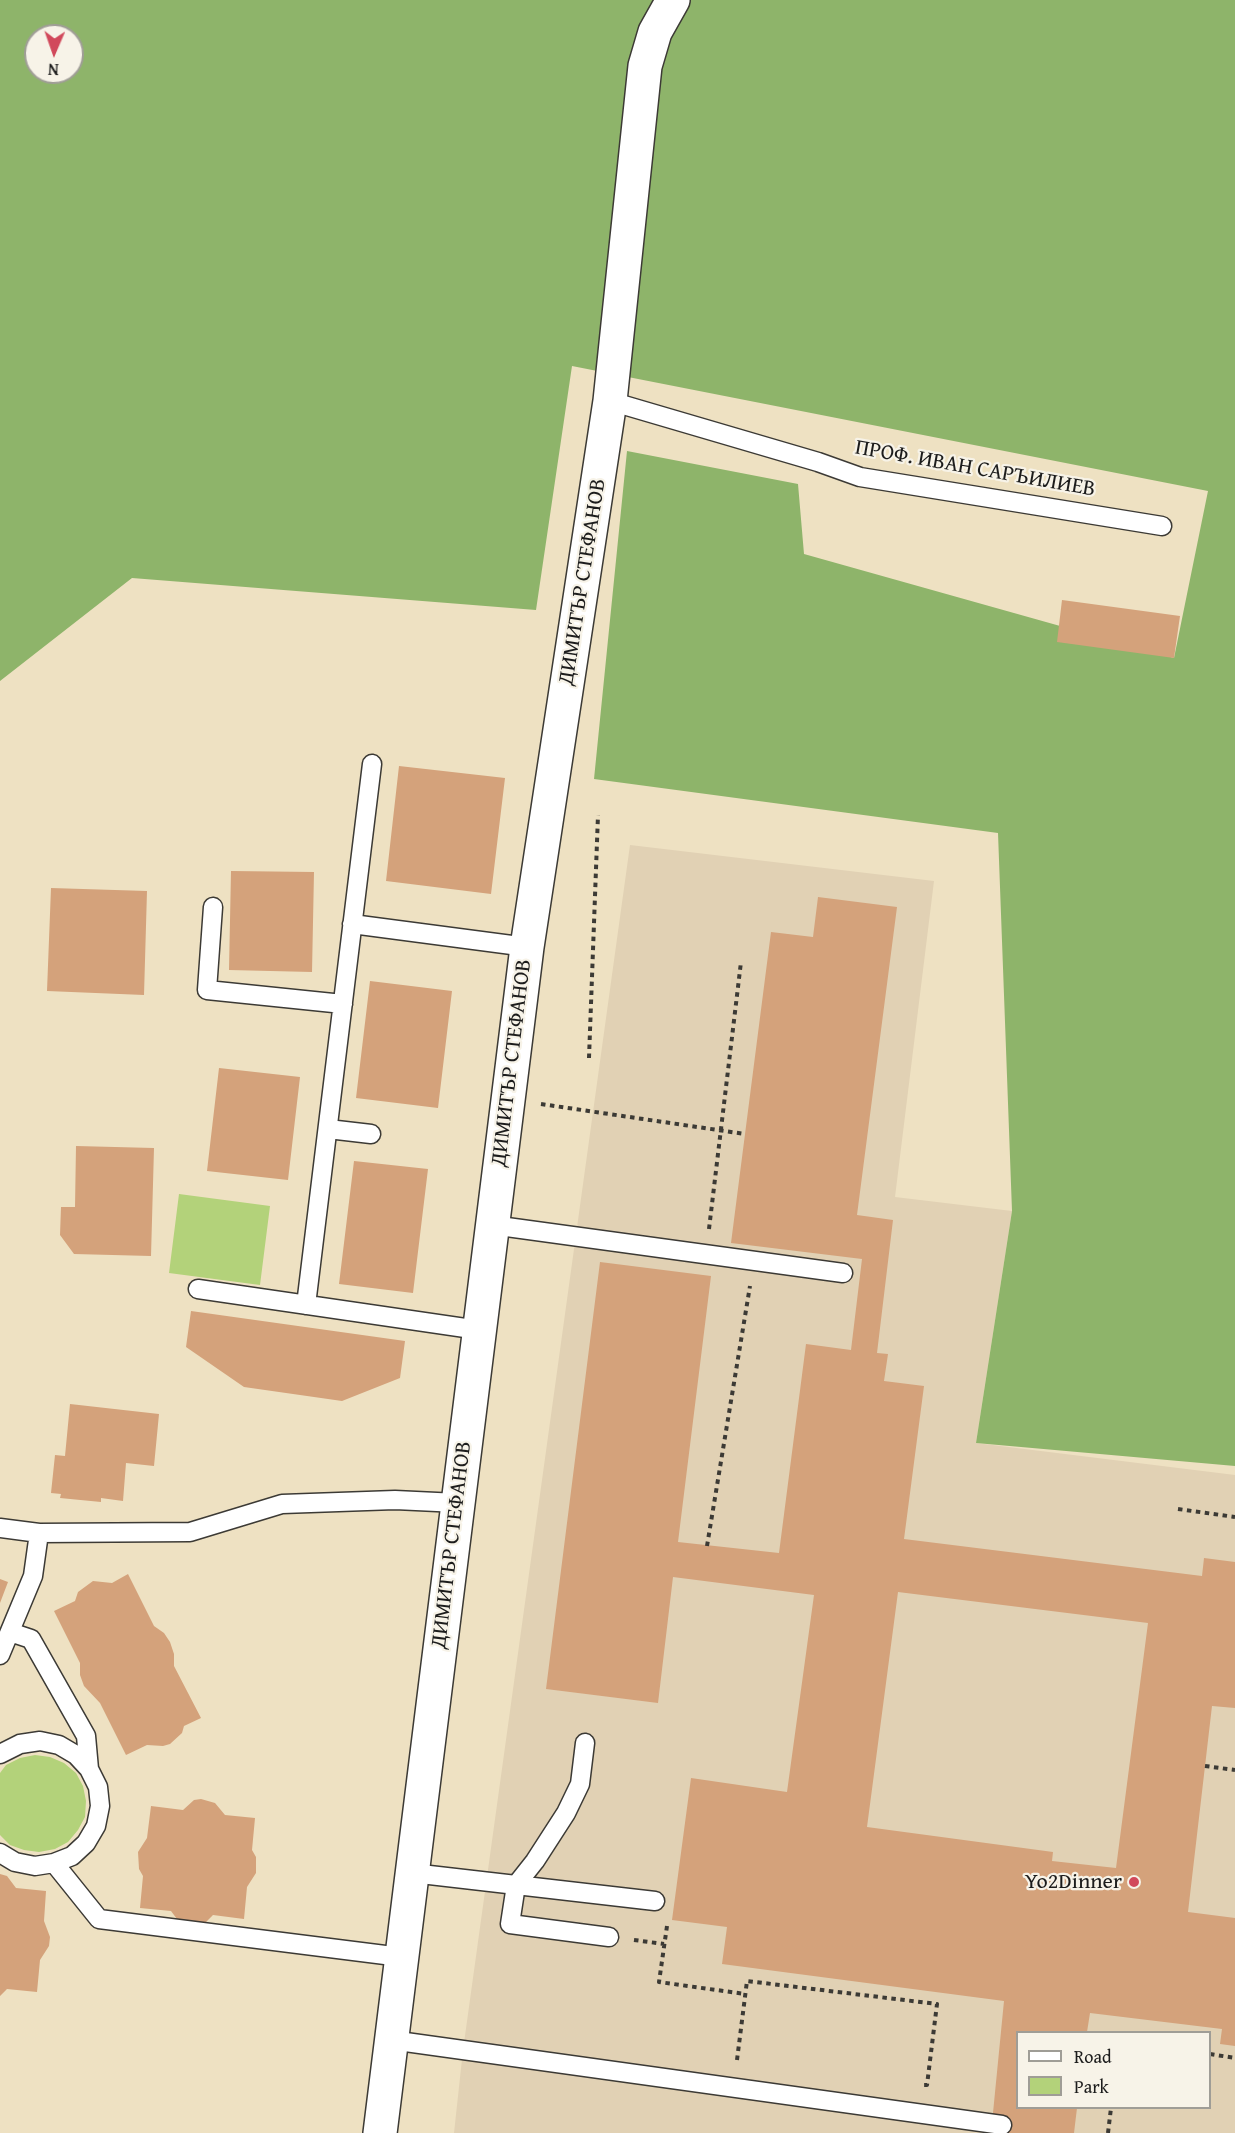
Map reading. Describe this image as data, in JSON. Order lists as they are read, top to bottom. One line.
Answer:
{"streets":{"street":["ДИМИТЪР СТЕФАНОВ"],"lane":["ПРОФ. ИВАН САРЪИЛИЕВ"]},"crossings":[["ПРОФ. ИВАН САРЪИЛИЕВ","ДИМИТЪР СТЕФАНОВ"]],"places":["Yo2Dinner"],"legend":["Road","Park"],"north":"bottom"}
